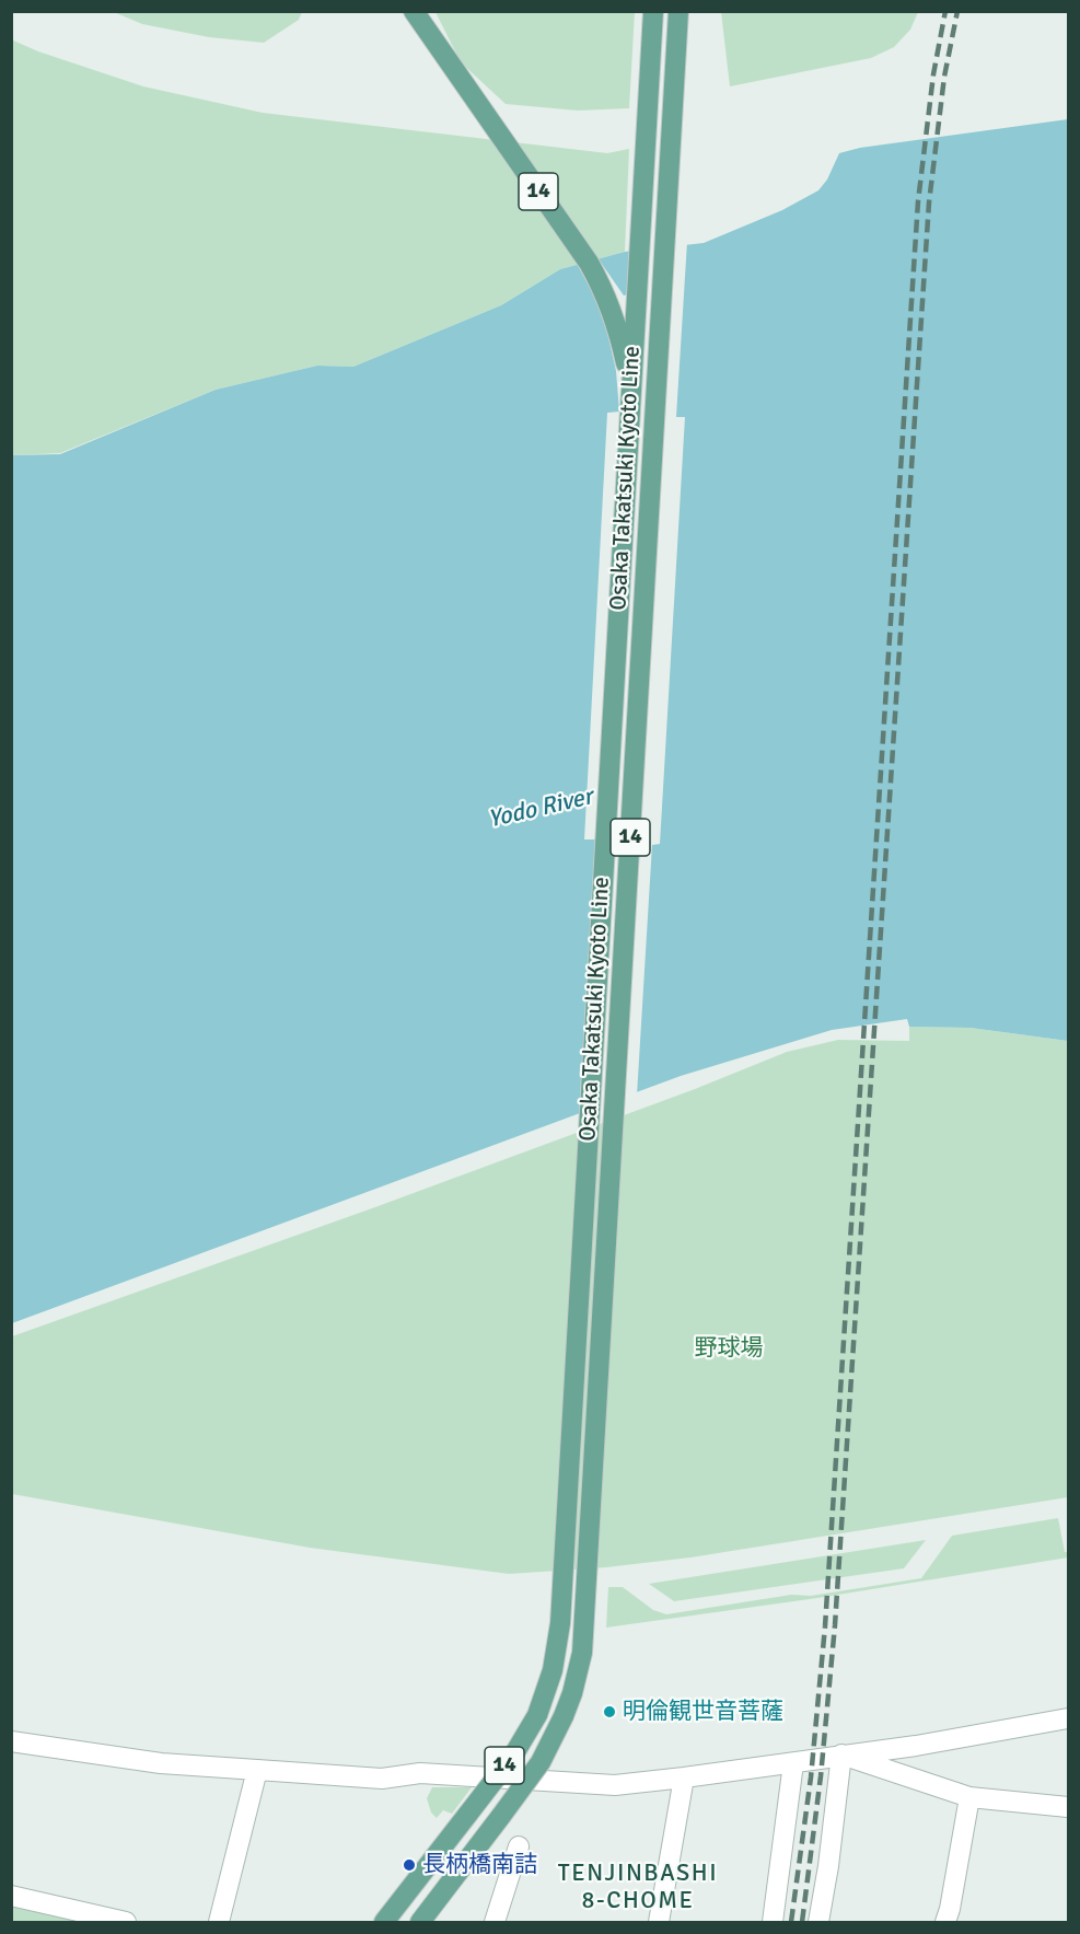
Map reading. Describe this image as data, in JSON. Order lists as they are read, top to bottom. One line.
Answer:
{"streets":{"main road":["14","Osaka Takatsuki Kyoto Line"]},"districts":["TENJINBASHI 8-CHOME"],"water":["Yodo River"],"parks":["野球場"],"places":["明倫観世音菩薩","長柄橋南詰"]}
